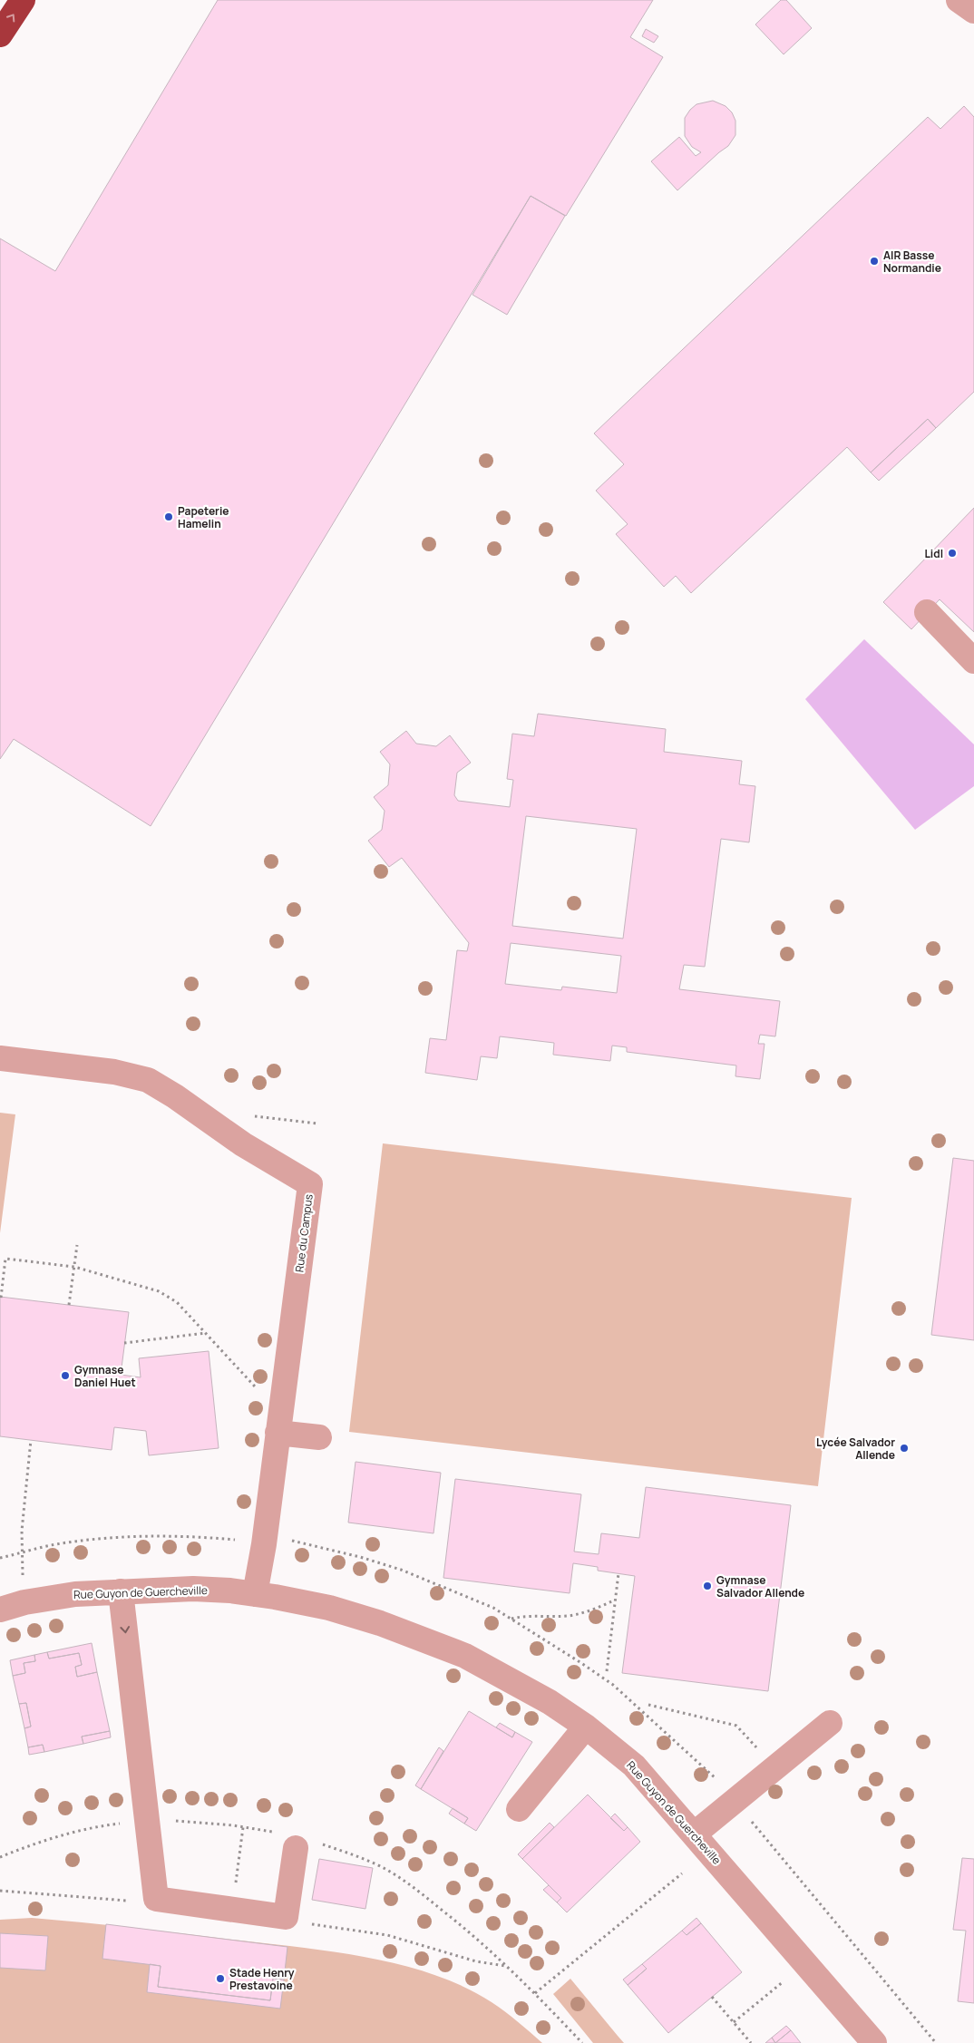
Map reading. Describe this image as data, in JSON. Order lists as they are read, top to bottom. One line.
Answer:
{"streets":{"street":["Rue du Campus","Rue Guyon de Guercheville"]},"crossings":[["Rue du Campus","Rue Guyon de Guercheville"]],"places":["AIR Basse Normandie","Papeterie Hamelin","Lidl","Gymnase Daniel Huet","Lycée Salvador Allende","Gymnase Salvador Allende","Stade Henry Prestavoine"]}
